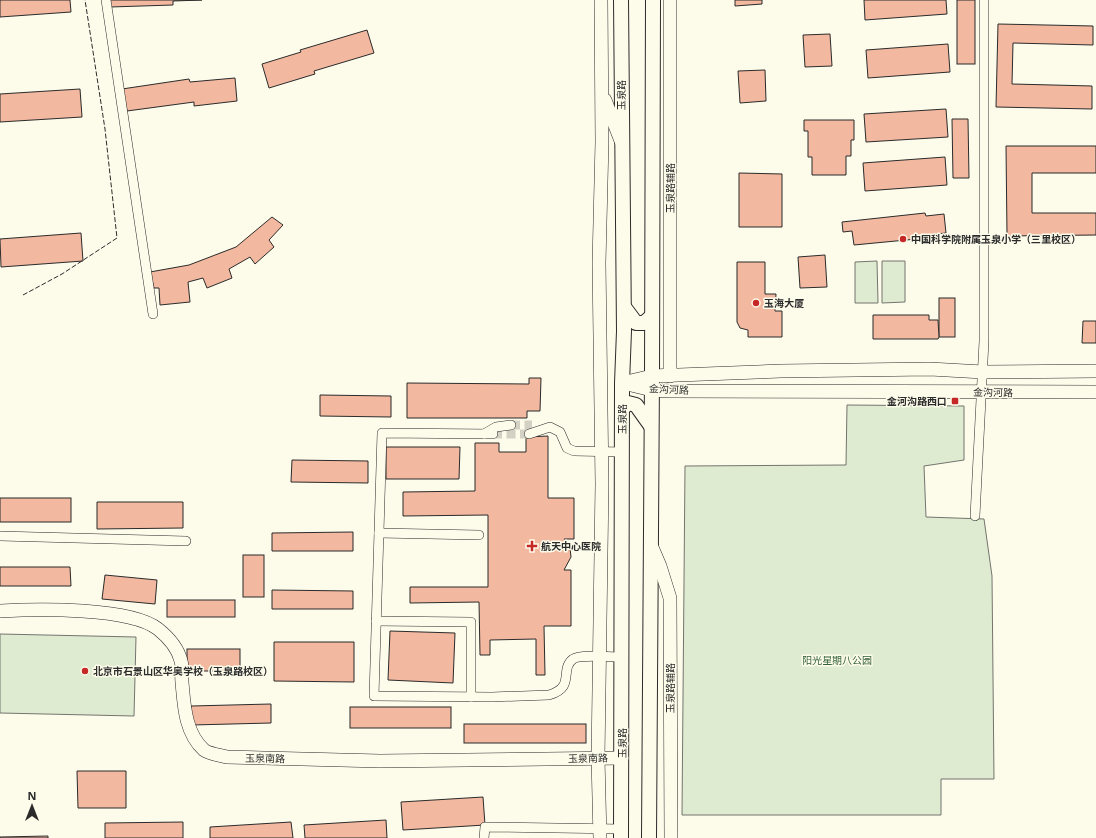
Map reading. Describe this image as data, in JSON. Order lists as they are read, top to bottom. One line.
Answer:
{"streets":{"main road":["玉泉路"],"street":["玉泉路辅路","金沟河路","玉泉南路"]},"crossings":[["玉泉路","金沟河路"],["玉泉路","玉泉南路"],["玉泉路辅路","金沟河路"]],"parks":["阳光星期八公园"],"places":{"other":["中国科学院附属玉泉小学（三里校区）","玉海大厦","北京市石景山区华奥学校（玉泉路校区）"],"transit":["金河沟路西口"],"health":["航天中心医院"]},"north":"top"}
